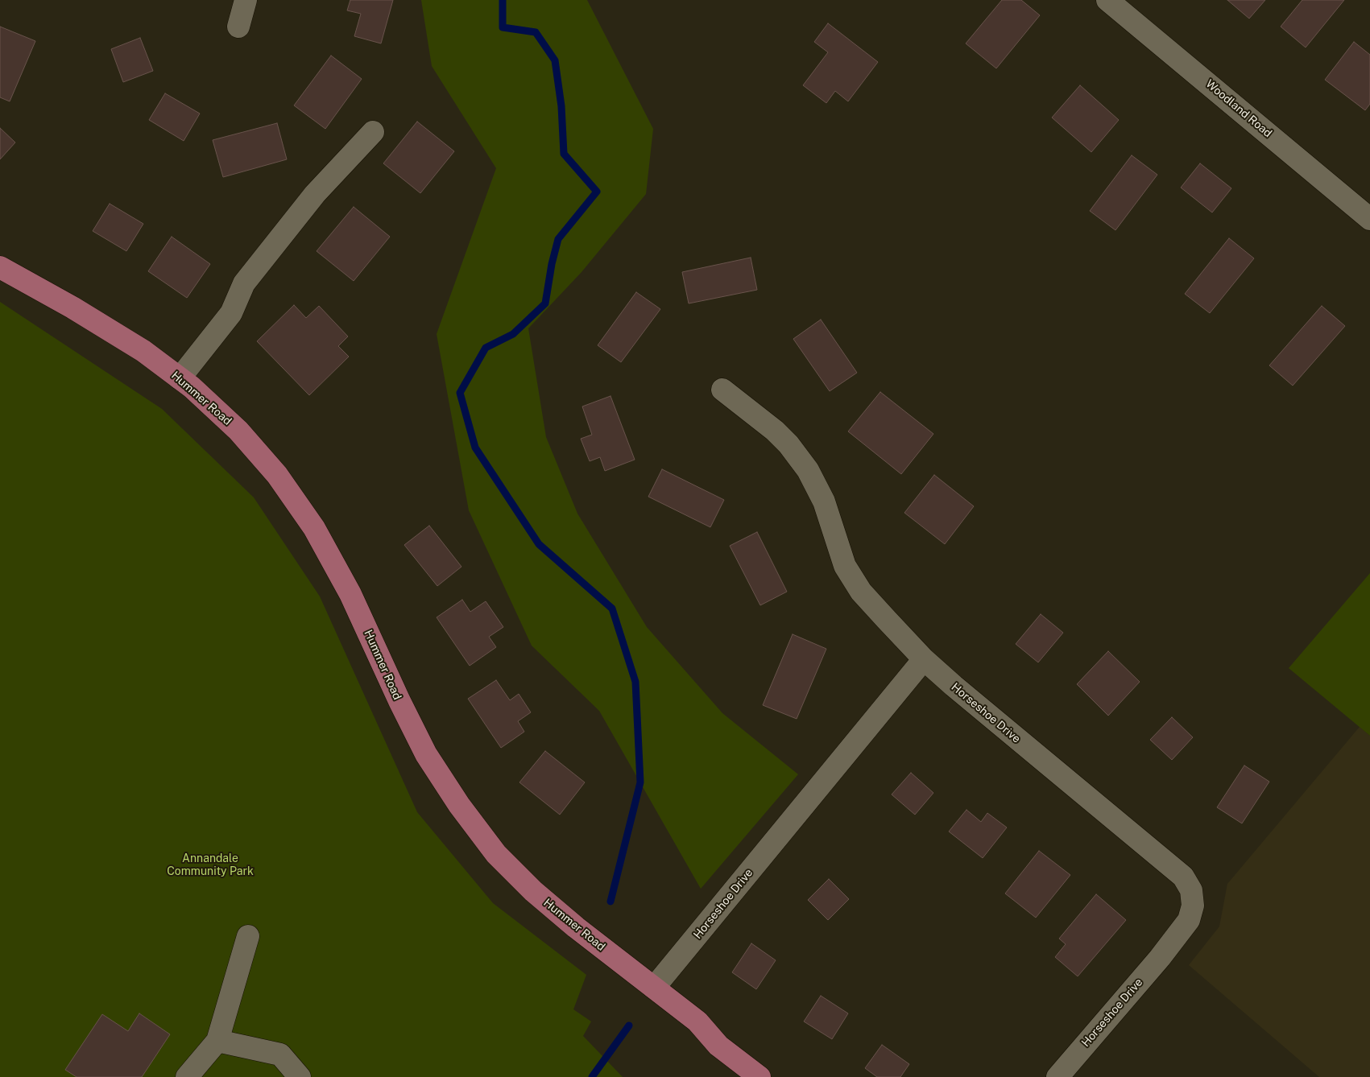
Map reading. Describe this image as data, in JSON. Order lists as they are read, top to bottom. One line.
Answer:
{"streets":{"main road":["Hummer Road"],"street":["Woodland Road","Horseshoe Drive"]},"crossings":[["Hummer Road","Horseshoe Drive"]],"parks":["Annandale Community Park"]}
